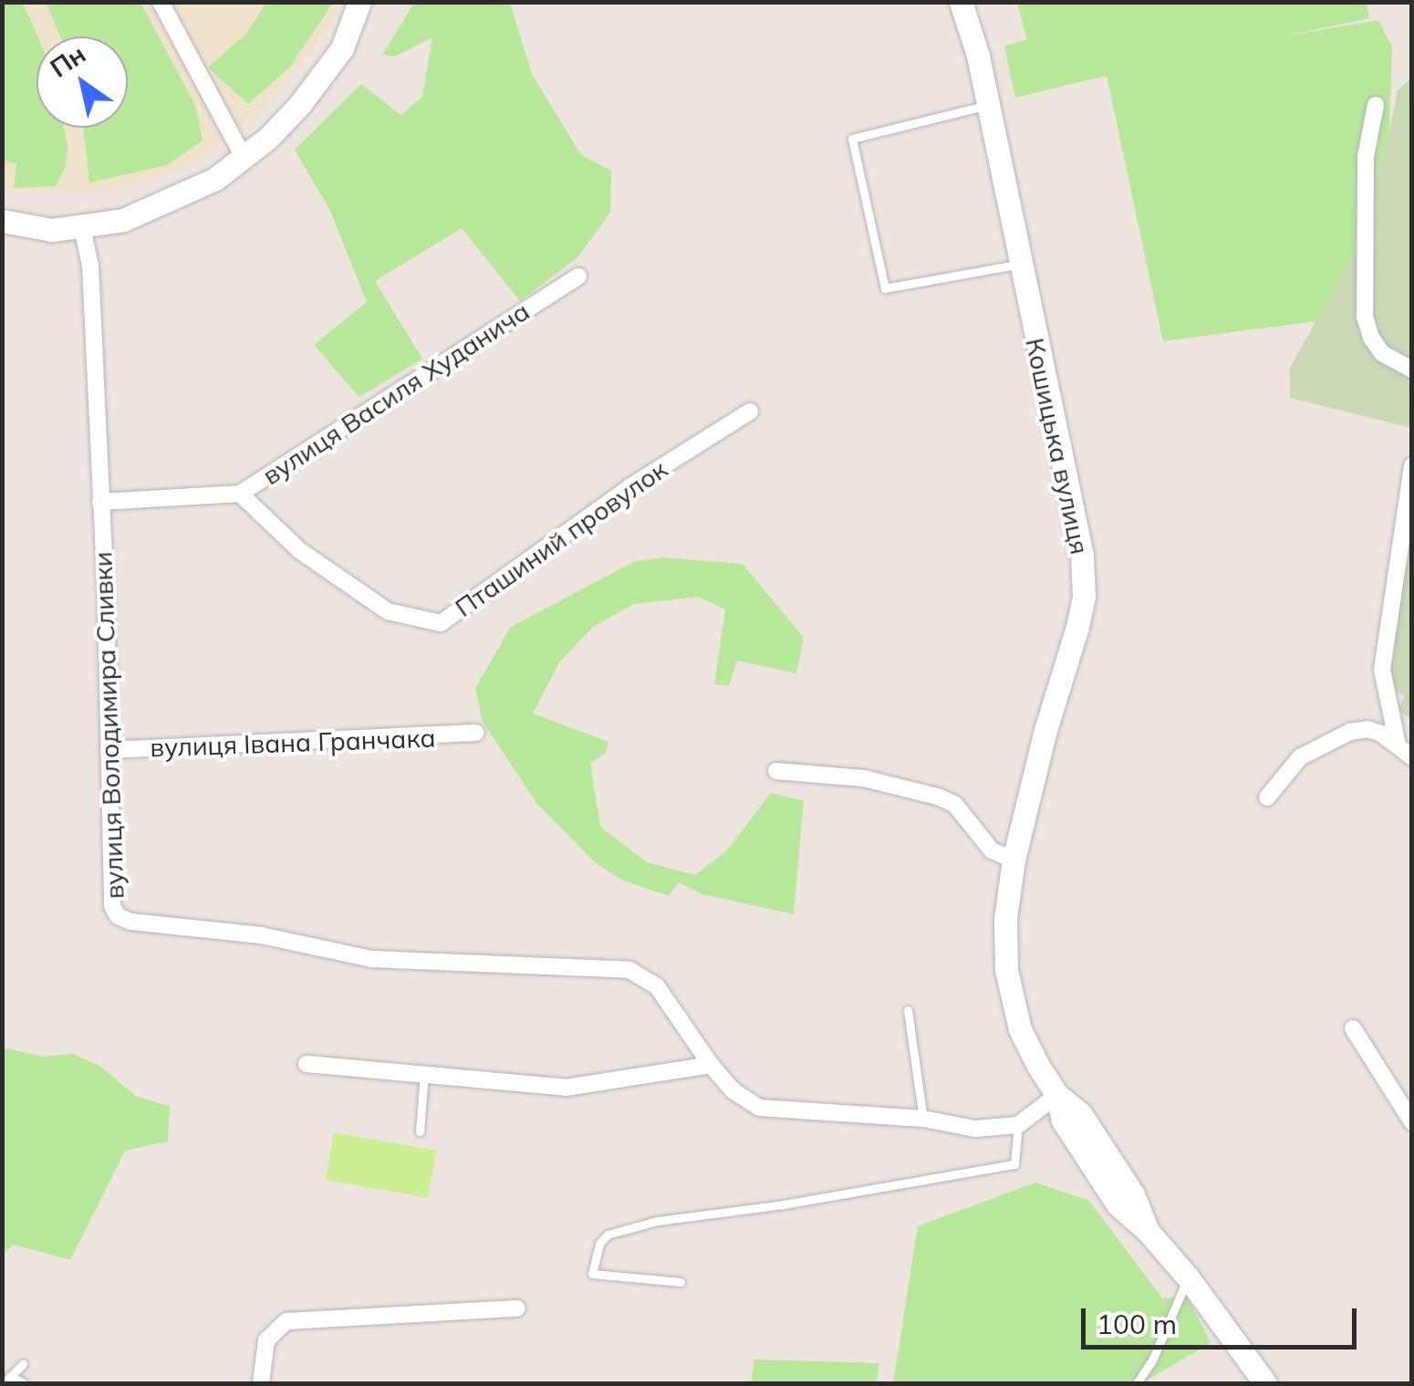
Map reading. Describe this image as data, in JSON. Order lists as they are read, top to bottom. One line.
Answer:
{"streets":{"street":["вулиця Василя Худанича","Кошицька вулиця","Пташиний провулок","вулиця Володимира Сливки","вулиця Івана Гранчака"]},"crossings":[["вулиця Василя Худанича","Пташиний провулок"],["вулиця Василя Худанича","вулиця Володимира Сливки"],["вулиця Володимира Сливки","вулиця Івана Гранчака"]],"scale_bar":"100 m","north":"top left"}
